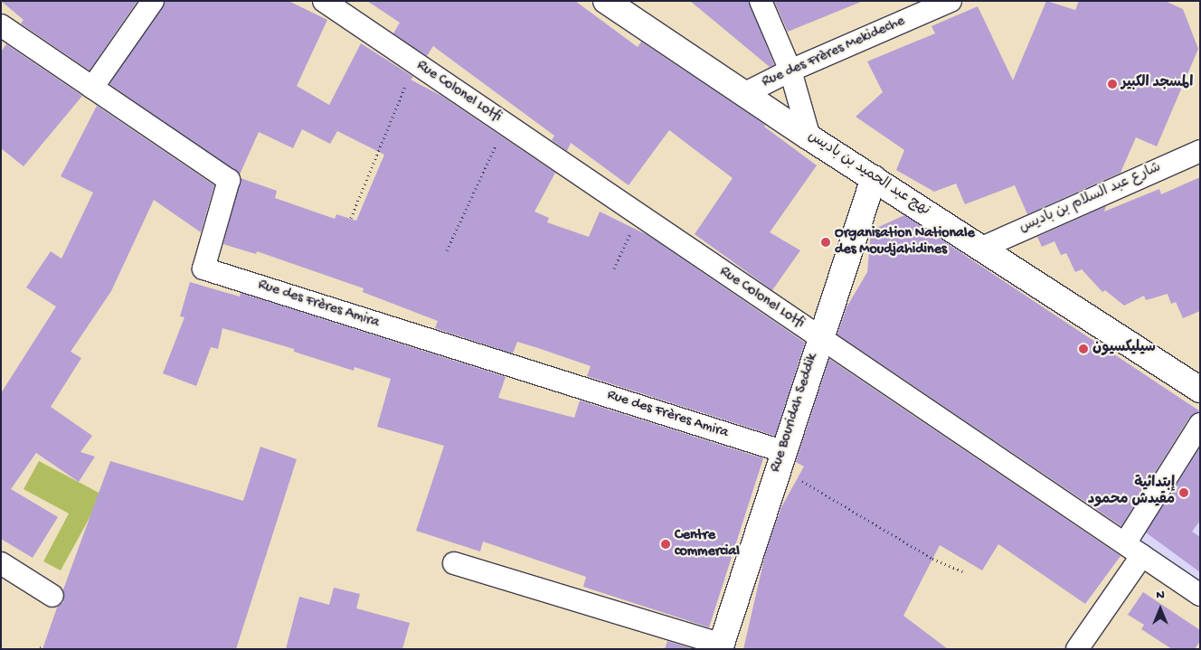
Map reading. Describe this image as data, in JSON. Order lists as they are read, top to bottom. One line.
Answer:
{"streets":{"main road":["نهج عبد الحميد بن باديس","Rue Bouridah Seddik"],"street":["Rue des Frères Mekideche","Rue Colonel Lotfi","شارع عبد السلام بن باديس","Rue des Frères Amira"]},"crossings":[["Rue des Frères Mekideche","نهج عبد الحميد بن باديس"],["Rue Colonel Lotfi","Rue Bouridah Seddik"],["نهج عبد الحميد بن باديس","شارع عبد السلام بن باديس"],["نهج عبد الحميد بن باديس","Rue Bouridah Seddik"],["Rue des Frères Amira","Rue Bouridah Seddik"]],"places":["المسجد الكبير","Organisation Nationale des Moudjahidines","سيليكسيون","إبتدائية مقيدش محمود","Centre commercial"],"north":"top"}
